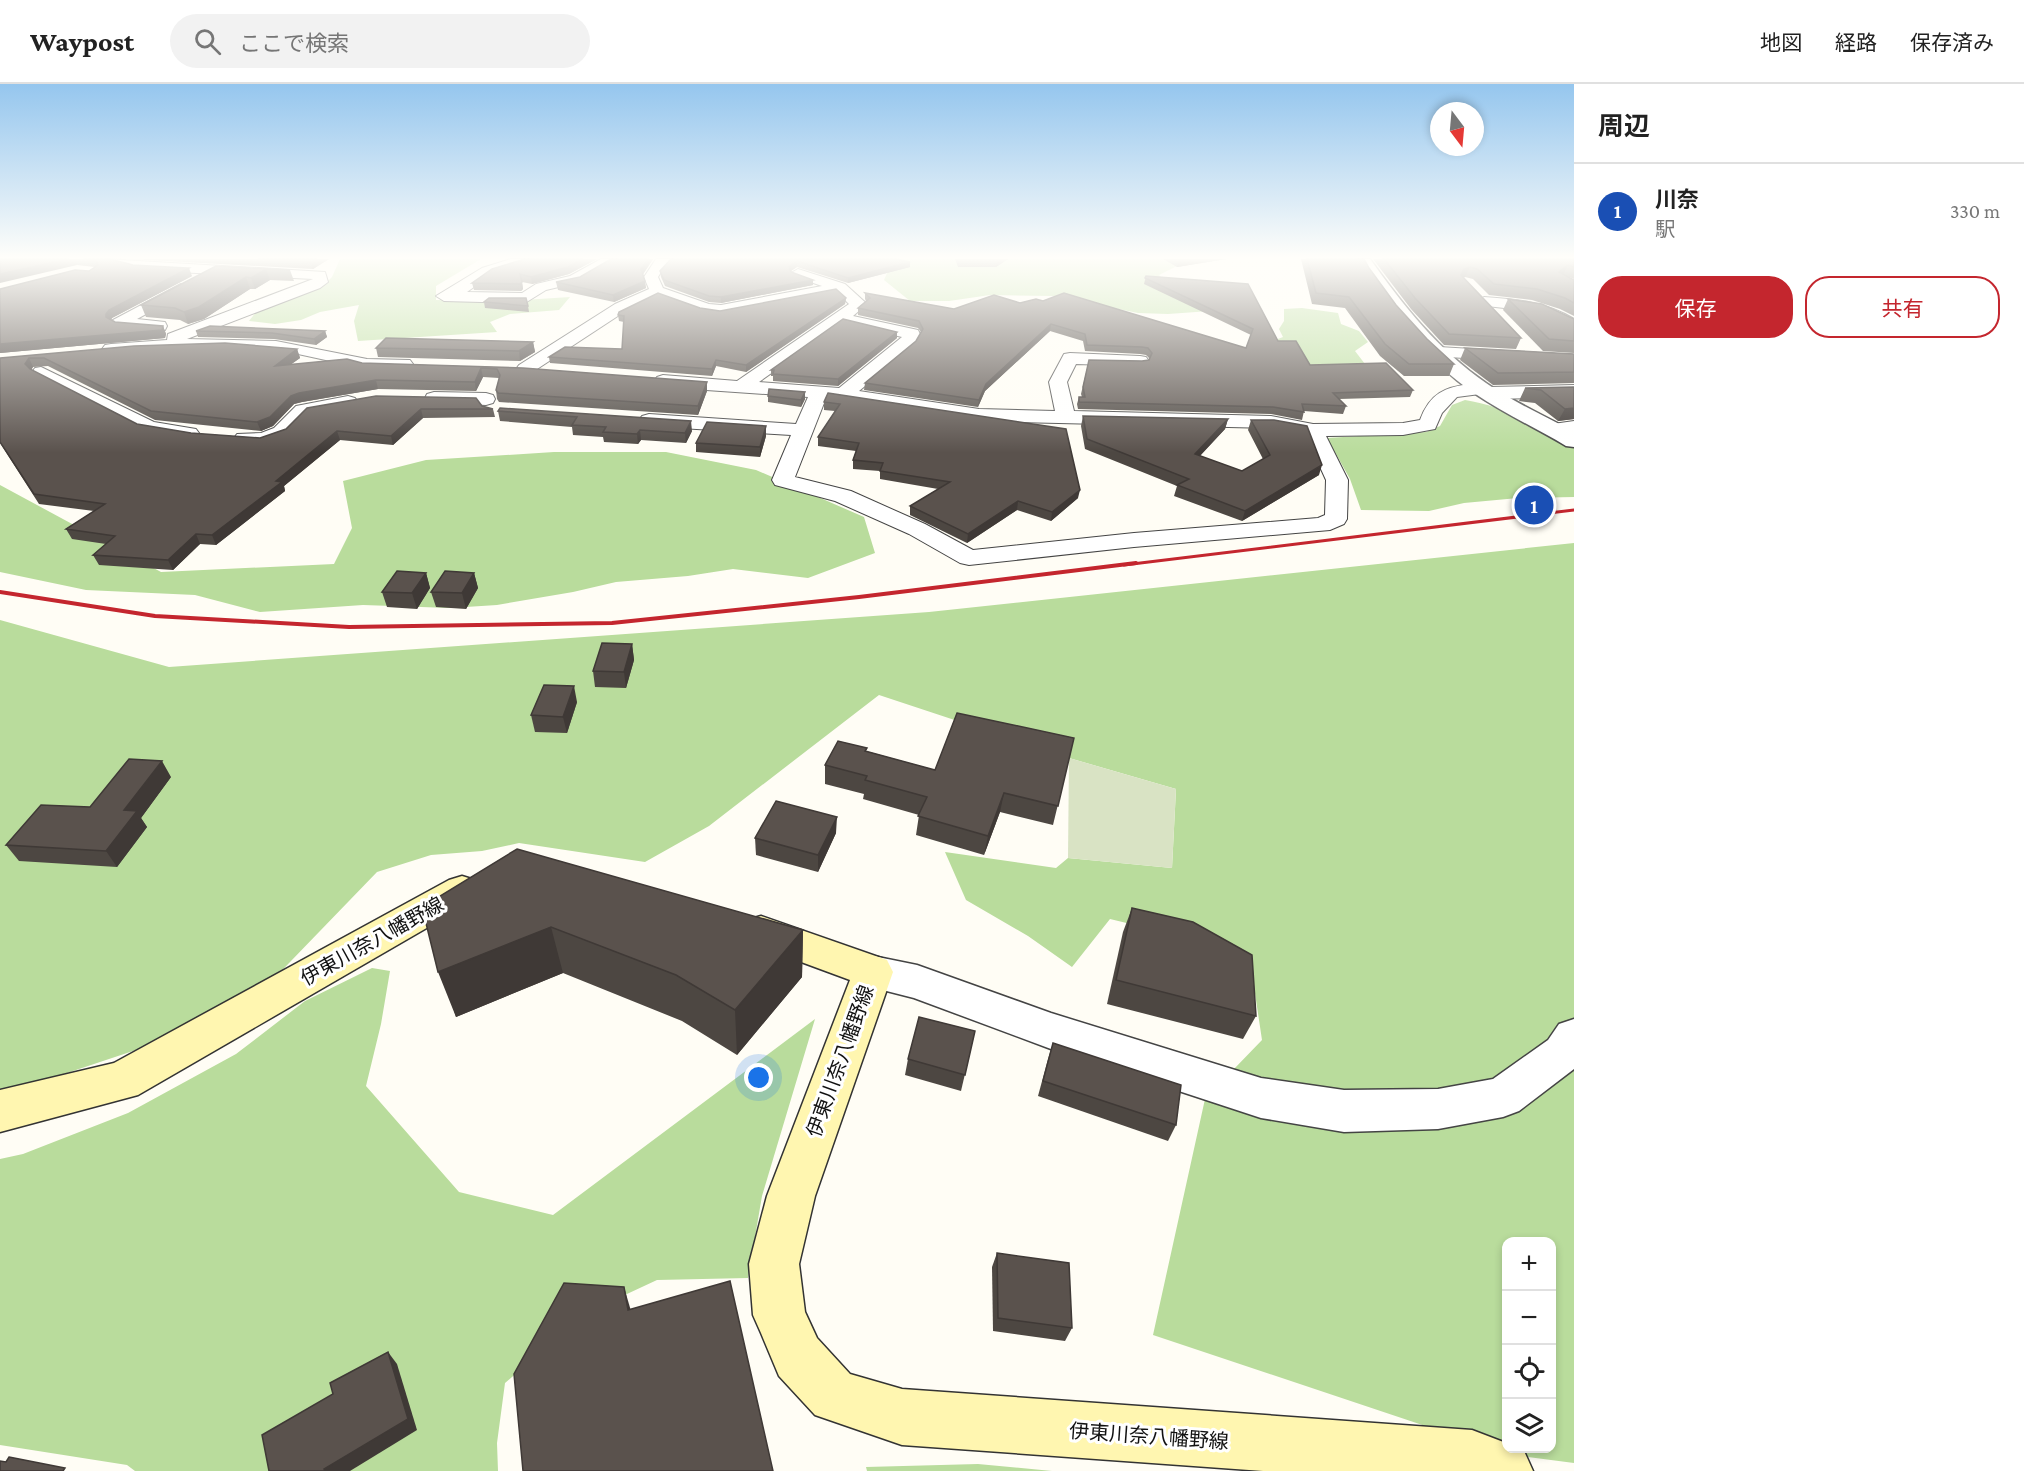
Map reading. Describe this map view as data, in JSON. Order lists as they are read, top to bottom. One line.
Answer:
{"streets":{"main road":["伊東川奈八幡野線"]},"north":"bottom","page":{"header":"Waypost","search":"ここで検索","nav":["地図","経路","保存済み"],"heading":"周辺","list":[{"mark":"1","name":"川奈","note":"駅","value":"330 m"}],"buttons":["保存","共有"],"pins":"1","map_buttons":["+","−"]}}
